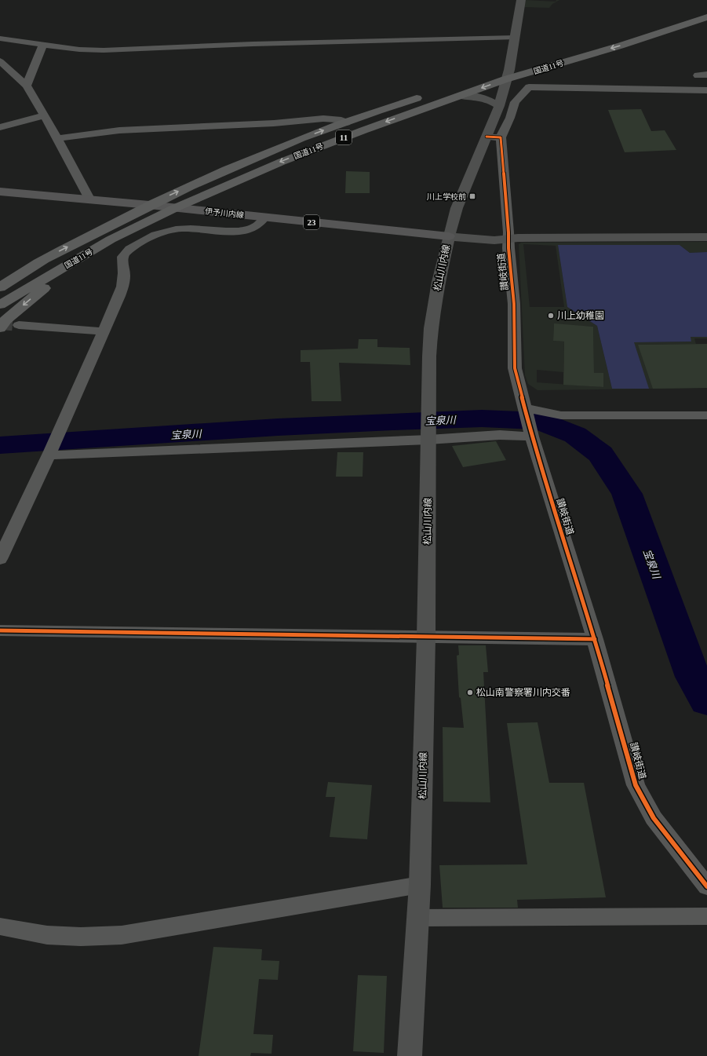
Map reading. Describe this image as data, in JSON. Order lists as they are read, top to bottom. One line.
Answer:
{"streets":{"highway":["国道11号","11"],"main road":["伊予川内線","23","松山川内線"],"street":["讃岐街道"]},"crossings":[["国道11号","伊予川内線"],["国道11号","松山川内線"],["伊予川内線","松山川内線"]],"water":["宝泉川"],"places":{"transit":["川上学校前"],"other":["川上幼稚園","松山南警察署川内交番"]}}
